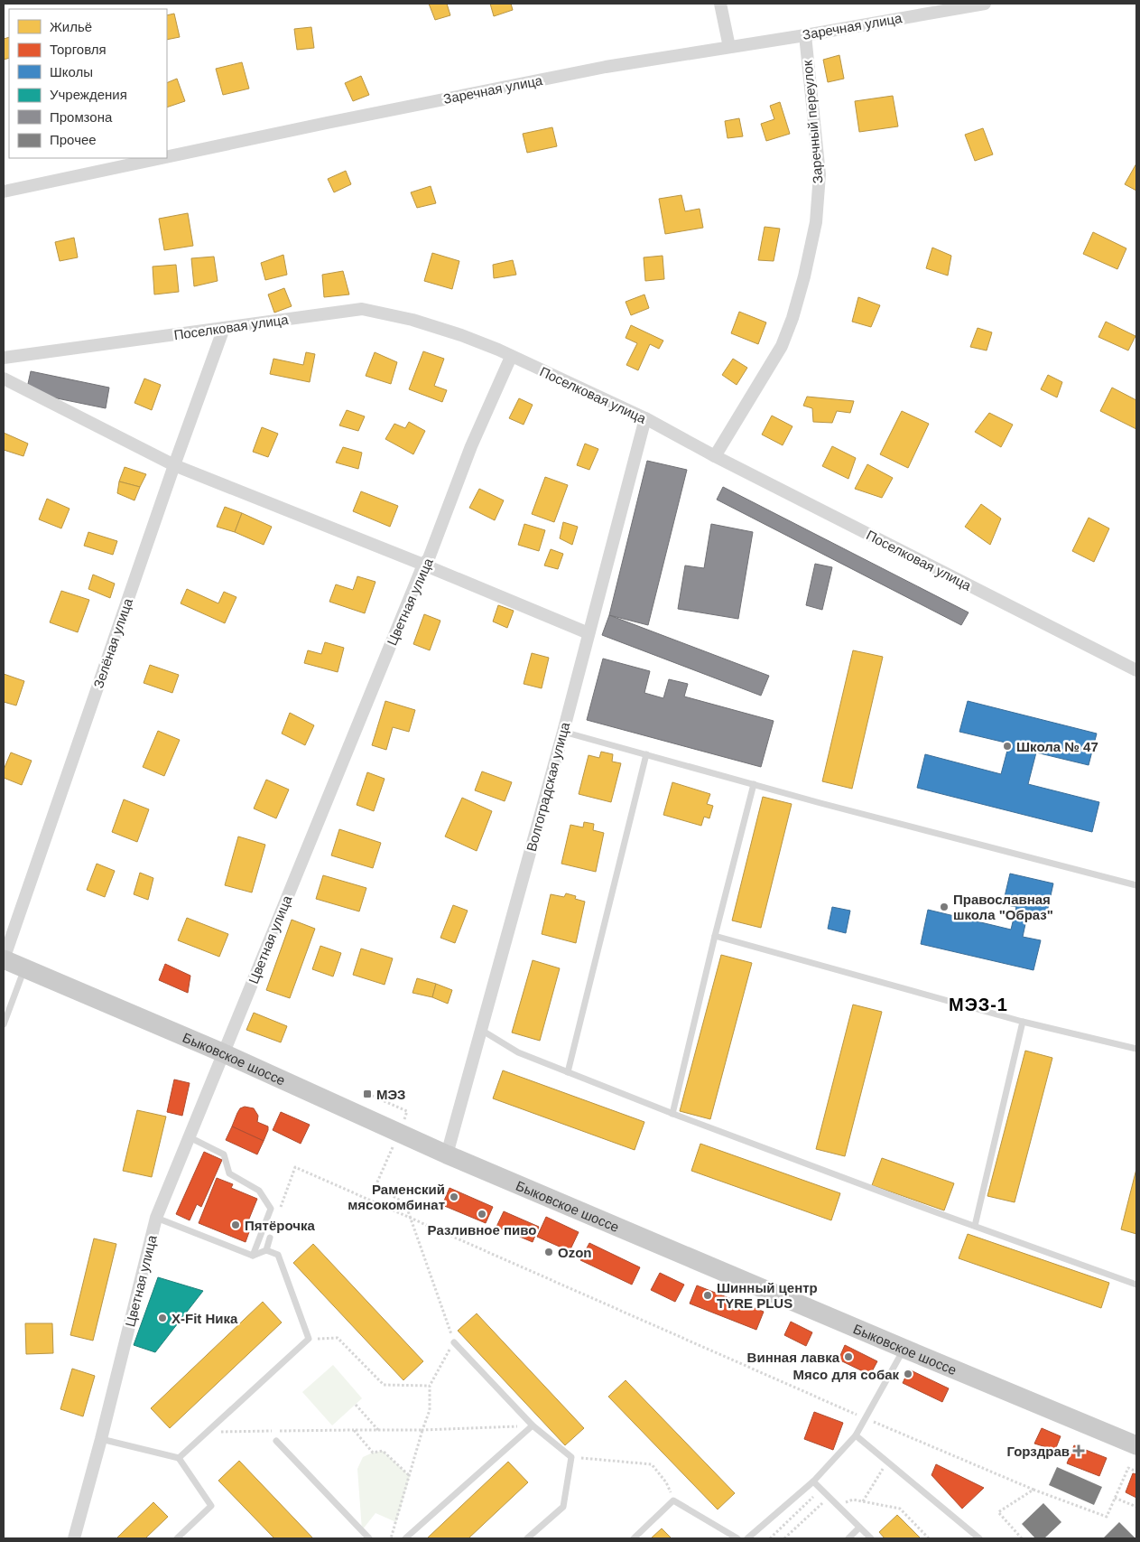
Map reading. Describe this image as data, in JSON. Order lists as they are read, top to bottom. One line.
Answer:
{"streets":{"main road":["Быковское шоссе"],"street":["Заречная улица","Заречный переулок","Поселковая улица","Цветная улица","Зелёная улица","Волгоградская улица"]},"crossings":[["Заречная улица","Заречный переулок"],["Заречный переулок","Поселковая улица"],["Поселковая улица","Цветная улица"],["Поселковая улица","Зелёная улица"],["Поселковая улица","Волгоградская улица"],["Цветная улица","Быковское шоссе"],["Зелёная улица","Быковское шоссе"],["Волгоградская улица","Быковское шоссе"]],"districts":["МЭЗ-1"],"places":{"other":["Школа № 47","Православная школа \"Образ\"","Раменский мясокомбинат","Разливное пиво","Пятёрочка","Ozon","Шинный центр TYRE PLUS","X-Fit Ника","Винная лавка","Мясо для собак"],"transit":["МЭЗ"],"health":["Горздрав"]},"legend":["Жильё","Торговля","Школы","Учреждения","Промзона","Прочее"]}
